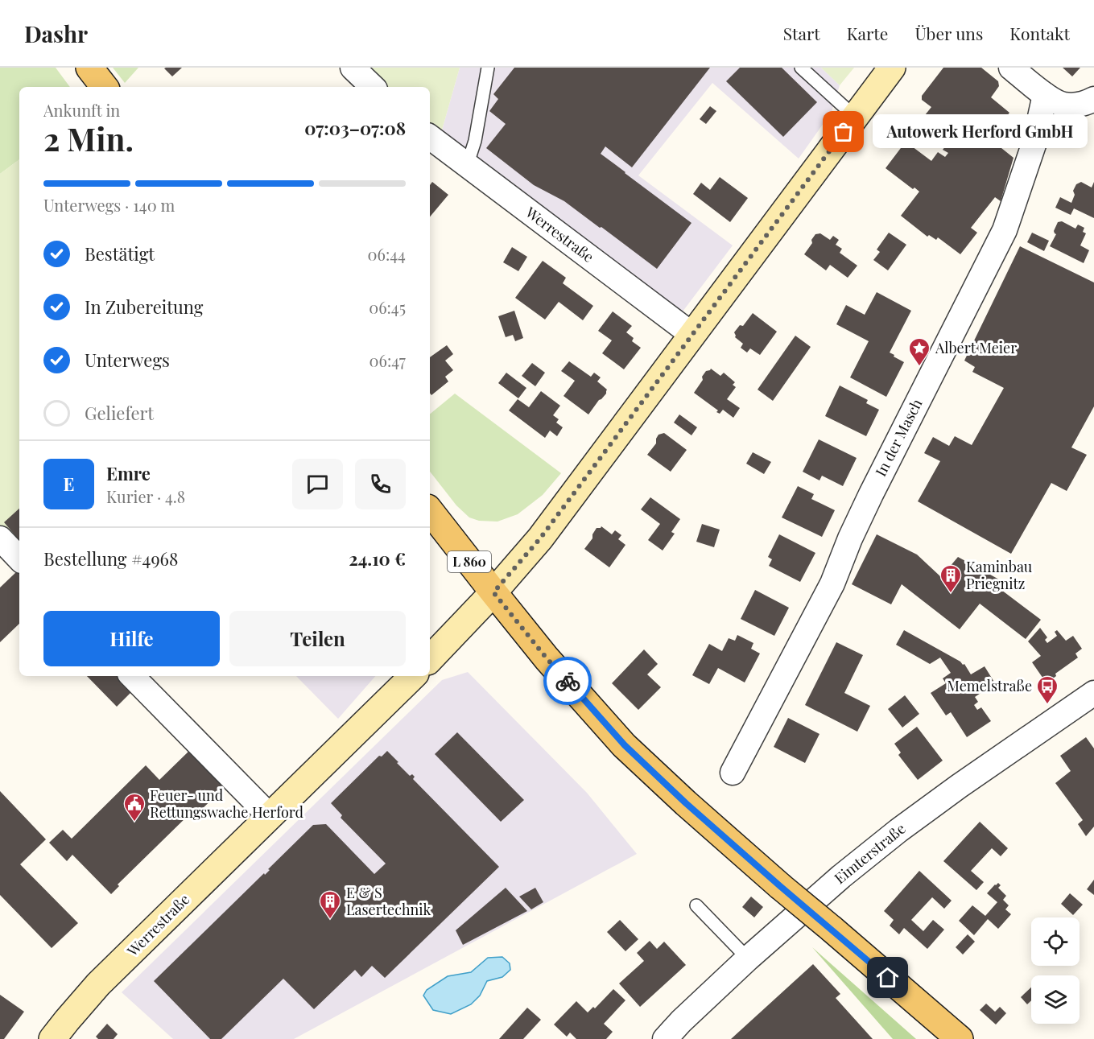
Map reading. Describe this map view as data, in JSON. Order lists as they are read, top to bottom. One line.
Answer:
{"streets":{"main road":["Werrestraße","L 860"],"street":["In der Masch","Eimterstraße"]},"places":{"other":["Autowerk Herford GmbH"],"place":["Albert Meier"],"building":["Kaminbau Priegnitz","E & S Lasertechnik"],"bus stop":["Memelstraße"],"public building":["Feuer- und Rettungswache Herford"]},"page":{"header":"Dashr","nav":["Start","Karte","Über uns","Kontakt"],"heading":["2 Min.","Ankunft in","07:03–07:08"],"panel":["Emre","Kurier · 4.8","Bestellung #4968","24.10 €"],"bubble":"Autowerk Herford GmbH","bar":"Unterwegs · 140 m","list":[["Bestätigt","06:44"],["In Zubereitung","06:45"],["Unterwegs","06:47"],"Geliefert"],"round":"E","buttons":["Hilfe","Teilen"]}}
